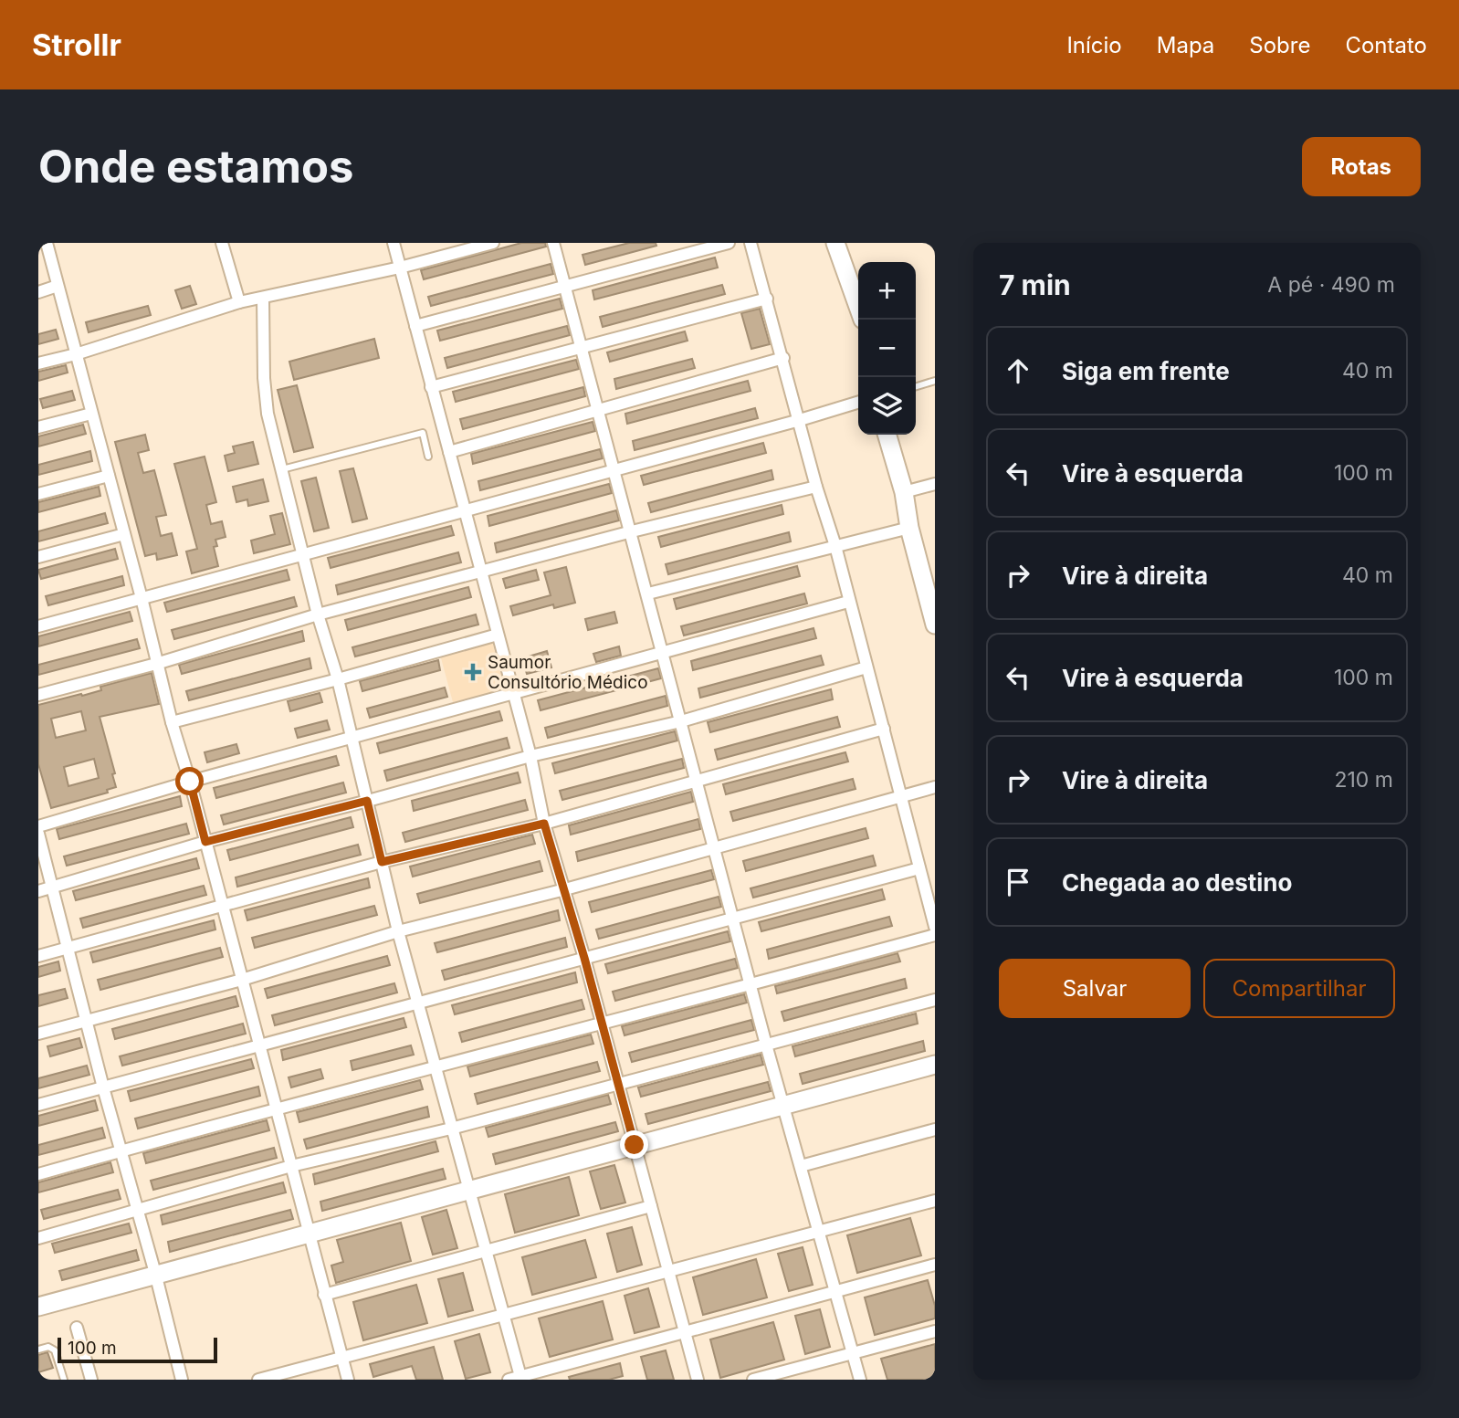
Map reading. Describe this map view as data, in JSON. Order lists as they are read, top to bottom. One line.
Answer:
{"places":{"health":["Saumor Consultório Médico"]},"scale_bar":"100 m","page":{"header":"Strollr","nav":["Início","Mapa","Sobre","Contato"],"buttons":["Rotas",["Salvar","Compartilhar"]],"title":"Onde estamos","heading":["7 min","A pé · 490 m"],"map_buttons":["+","−"],"list":[["Siga em frente","40 m"],["Vire à esquerda","100 m"],["Vire à direita","40 m"],["Vire à esquerda","100 m"],["Vire à direita","210 m"],"Chegada ao destino"],"scale":"100 m"}}
